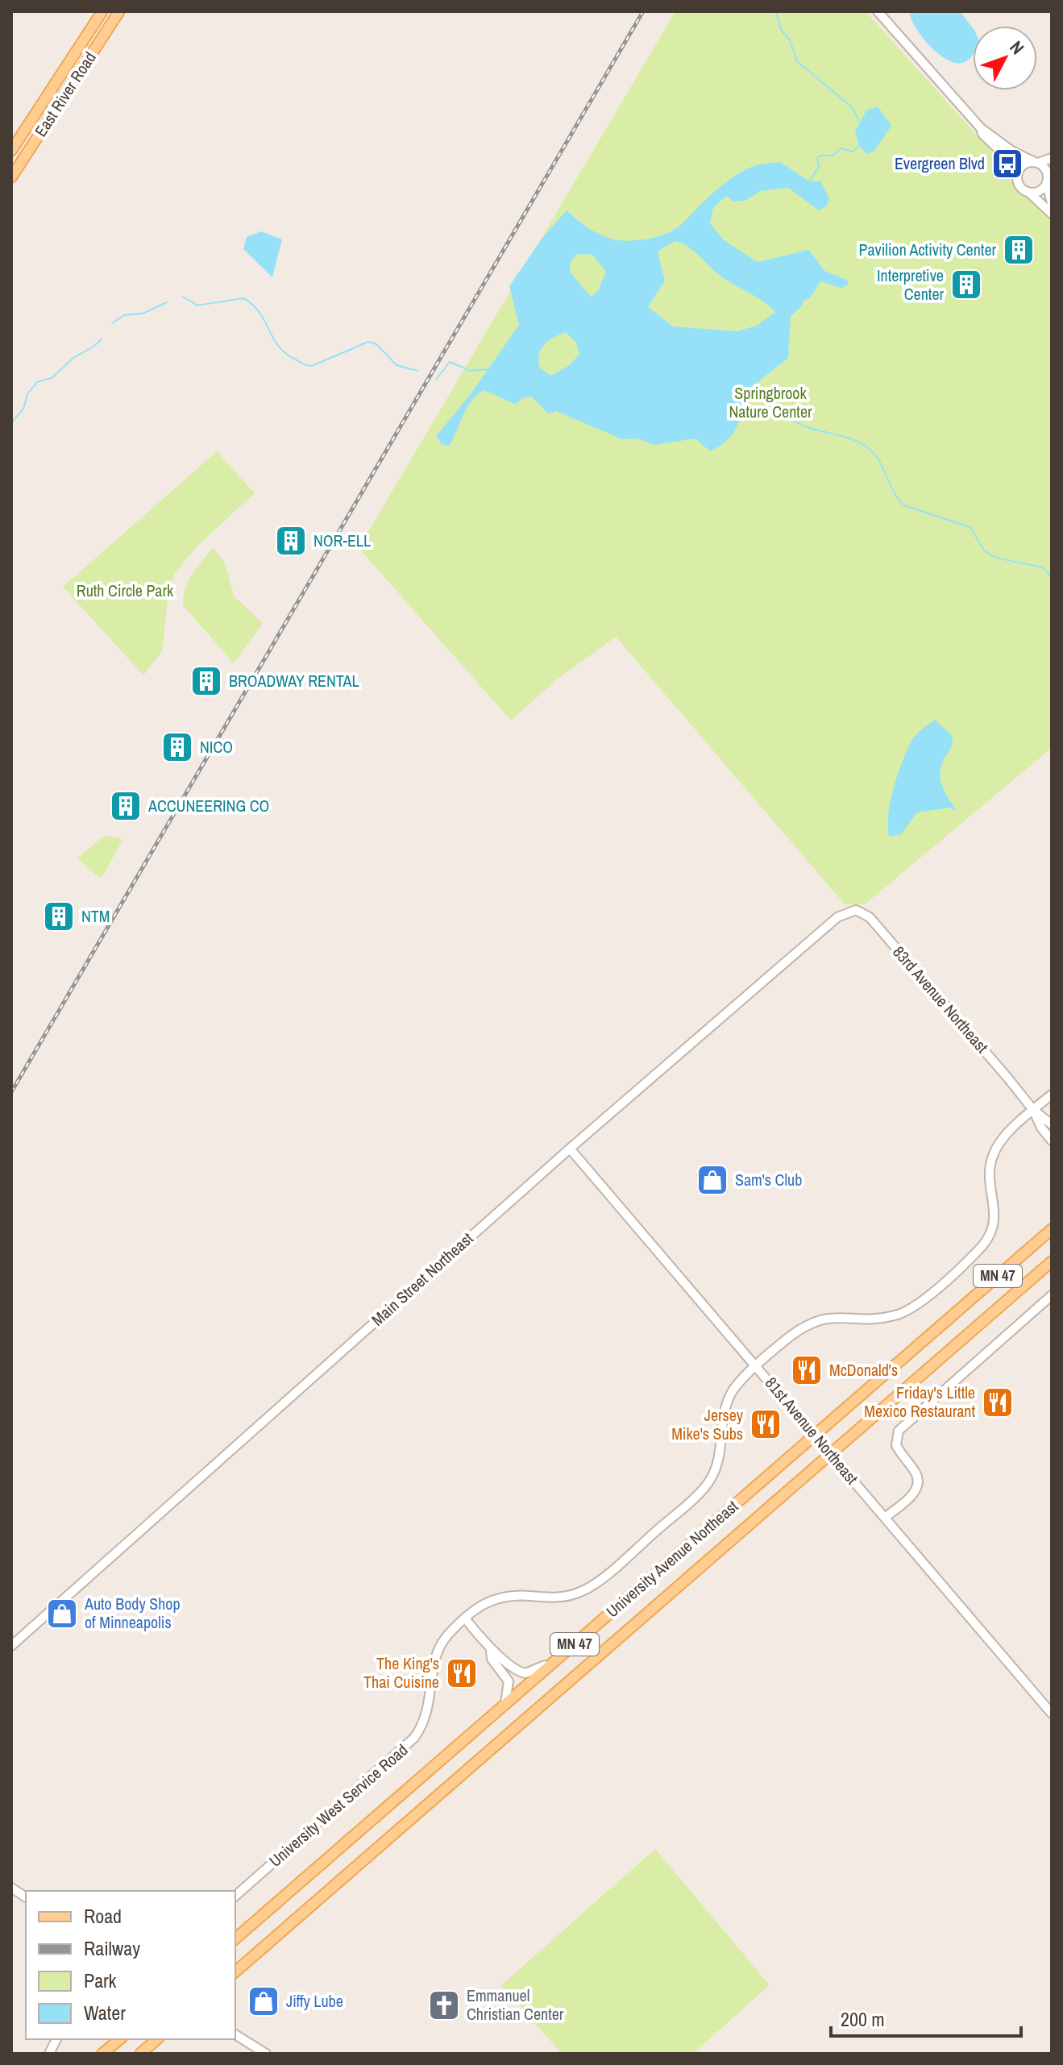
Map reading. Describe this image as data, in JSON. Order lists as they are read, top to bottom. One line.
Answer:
{"streets":{"main road":["East River Road","MN 47","University Avenue Northeast"],"street":["83rd Avenue Northeast","Main Street Northeast","81st Avenue Northeast","University West Service Road"]},"crossings":[["83rd Avenue Northeast","Main Street Northeast"],["83rd Avenue Northeast","University West Service Road"],["Main Street Northeast","81st Avenue Northeast"],["81st Avenue Northeast","University Avenue Northeast"],["81st Avenue Northeast","University West Service Road"]],"parks":["Springbrook Nature Center","Ruth Circle Park"],"places":{"bus stop":["Evergreen Blvd"],"building":["Pavilion Activity Center","Interpretive Center","NOR-ELL","BROADWAY RENTAL","NICO","ACCUNEERING CO","NTM"],"shop":["Sam's Club","Auto Body Shop of Minneapolis","Jiffy Lube"],"restaurant":["McDonald's","Friday's Little Mexico Restaurant","Jersey Mike's Subs","The King's Thai Cuisine"],"church":["Emmanuel Christian Center"]},"legend":["Road","Railway","Park","Water"],"scale_bar":"200 m","north":"top right"}
